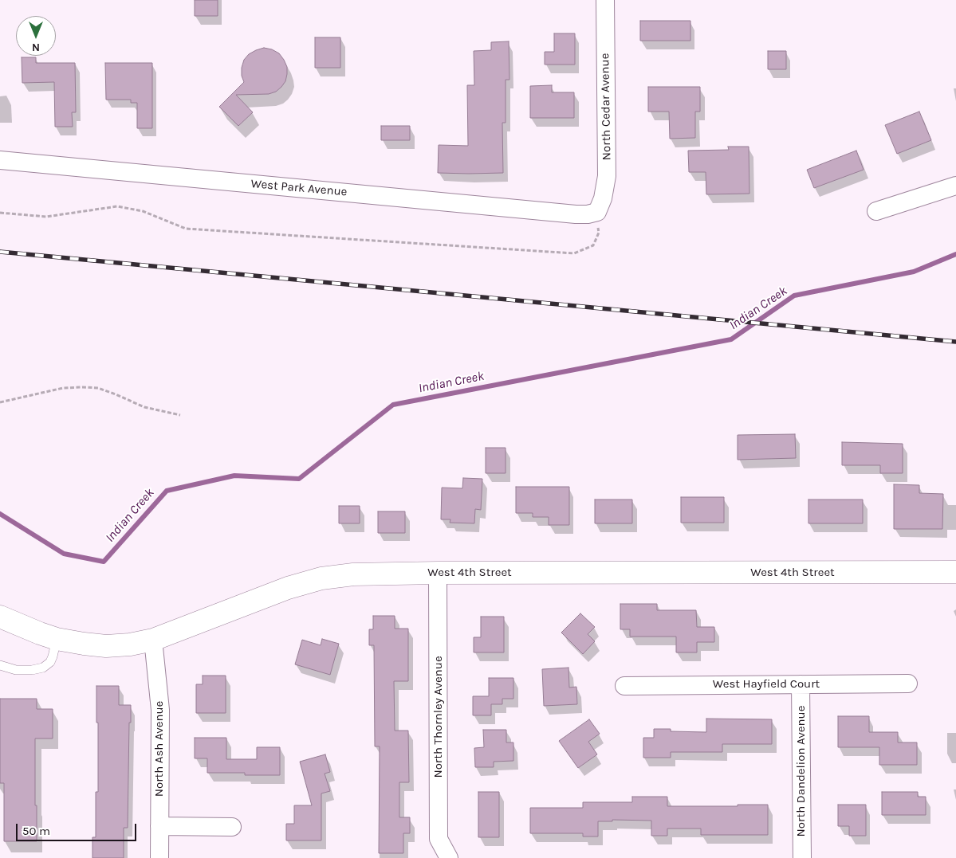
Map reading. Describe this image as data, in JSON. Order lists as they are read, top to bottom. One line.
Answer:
{"streets":{"main road":["West 4th Street"],"street":["North Cedar Avenue","West Park Avenue","West Hayfield Court","North Thornley Avenue","North Ash Avenue","North Dandelion Avenue"]},"crossings":[["North Cedar Avenue","West Park Avenue"],["West 4th Street","North Thornley Avenue"],["West 4th Street","North Ash Avenue"],["West Hayfield Court","North Dandelion Avenue"]],"water":["Indian Creek"],"scale_bar":"50 m","north":"bottom"}
